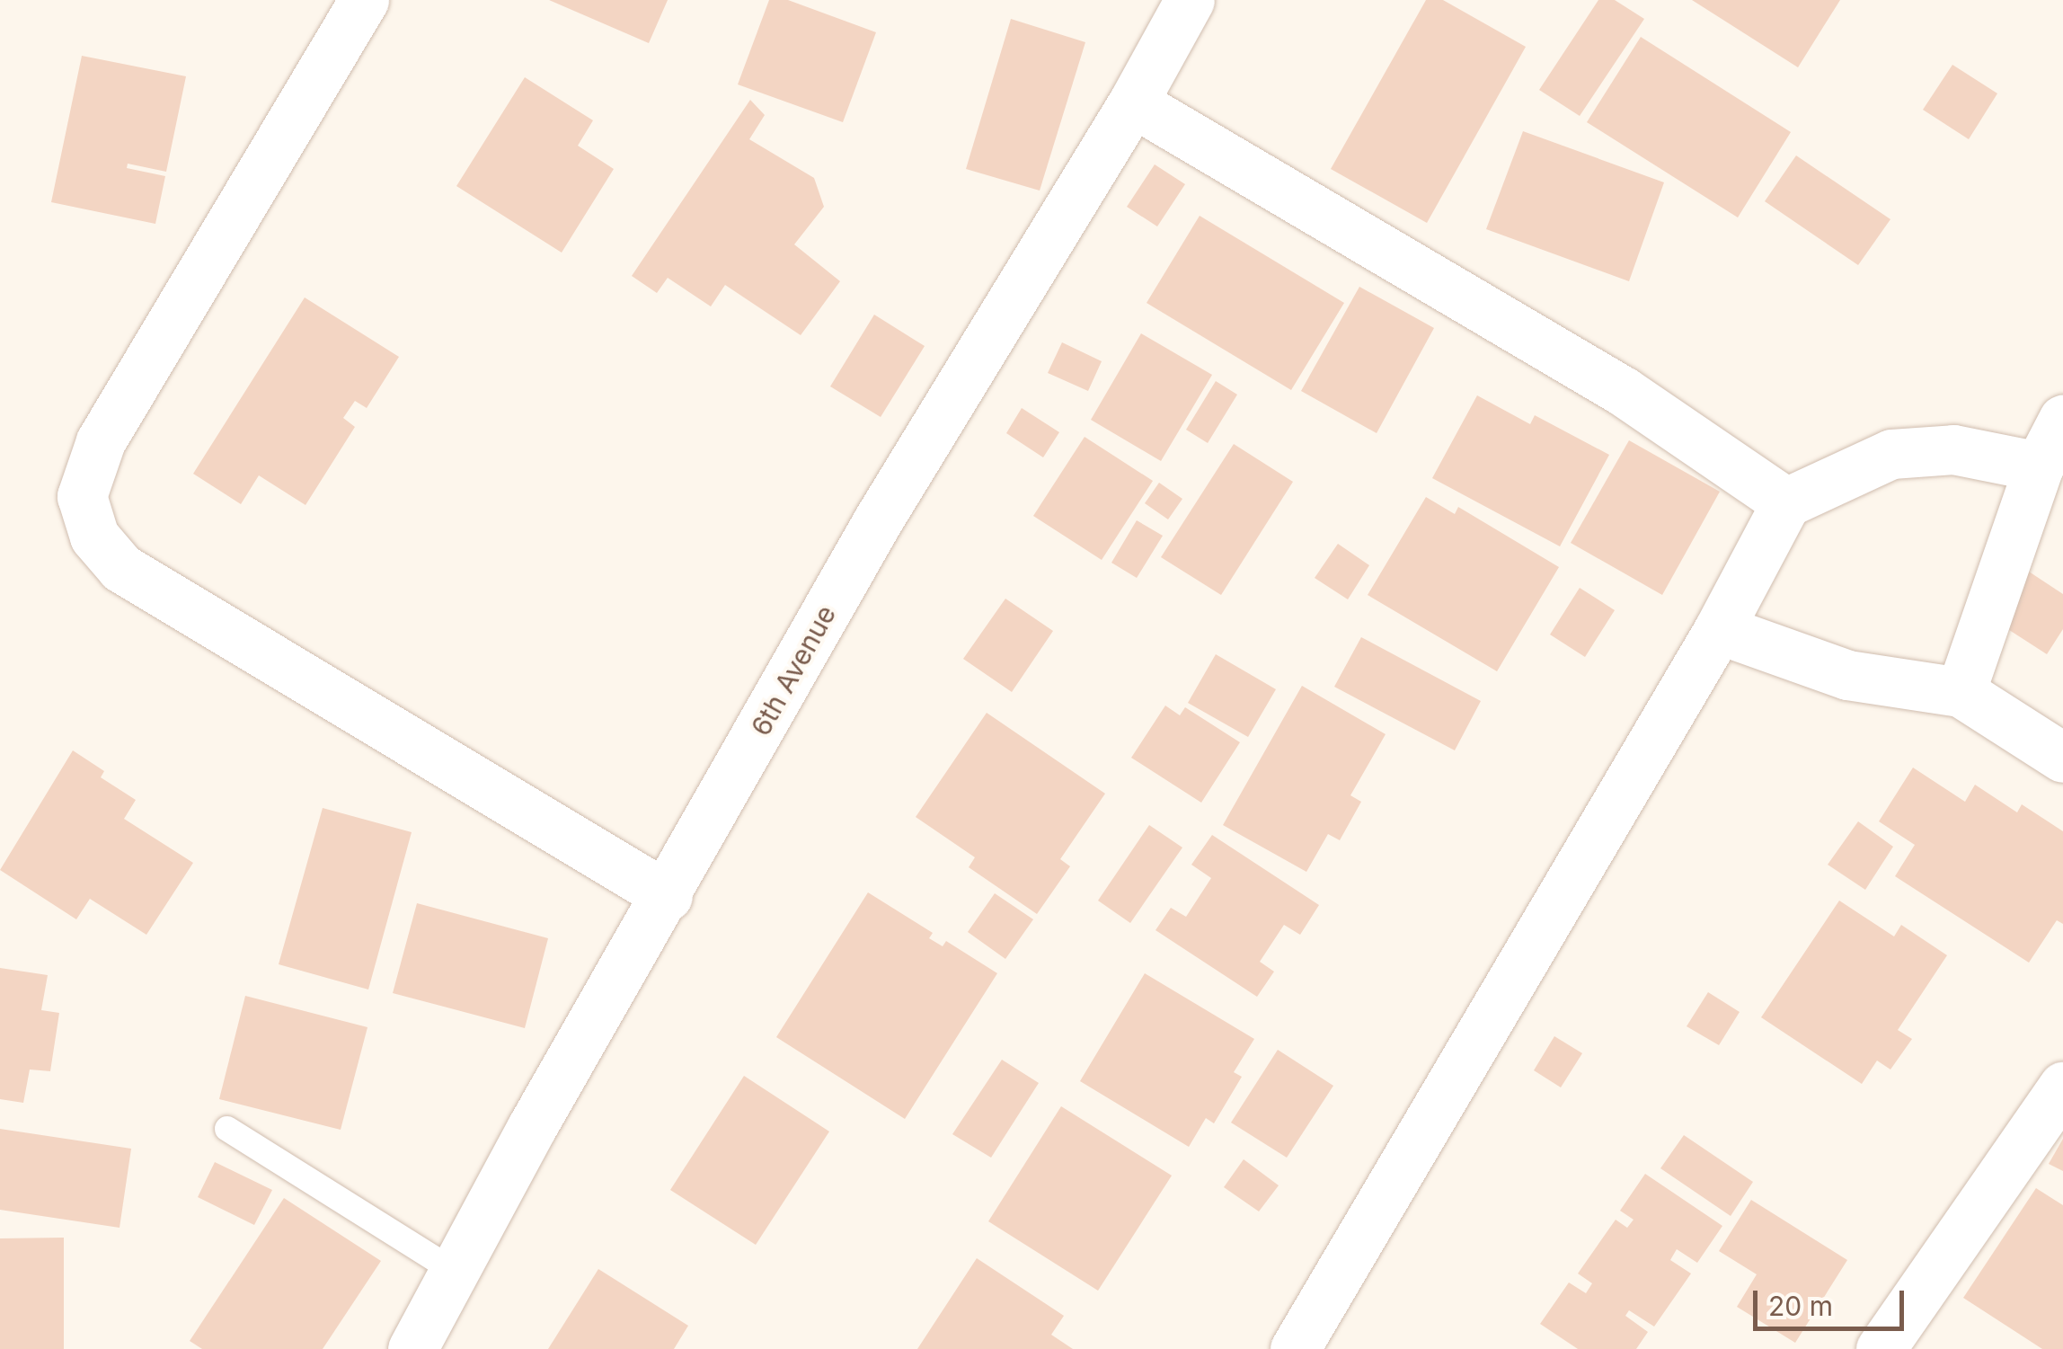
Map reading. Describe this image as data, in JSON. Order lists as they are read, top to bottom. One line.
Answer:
{"streets":{"street":["6th Avenue"]},"scale_bar":"20 m"}
